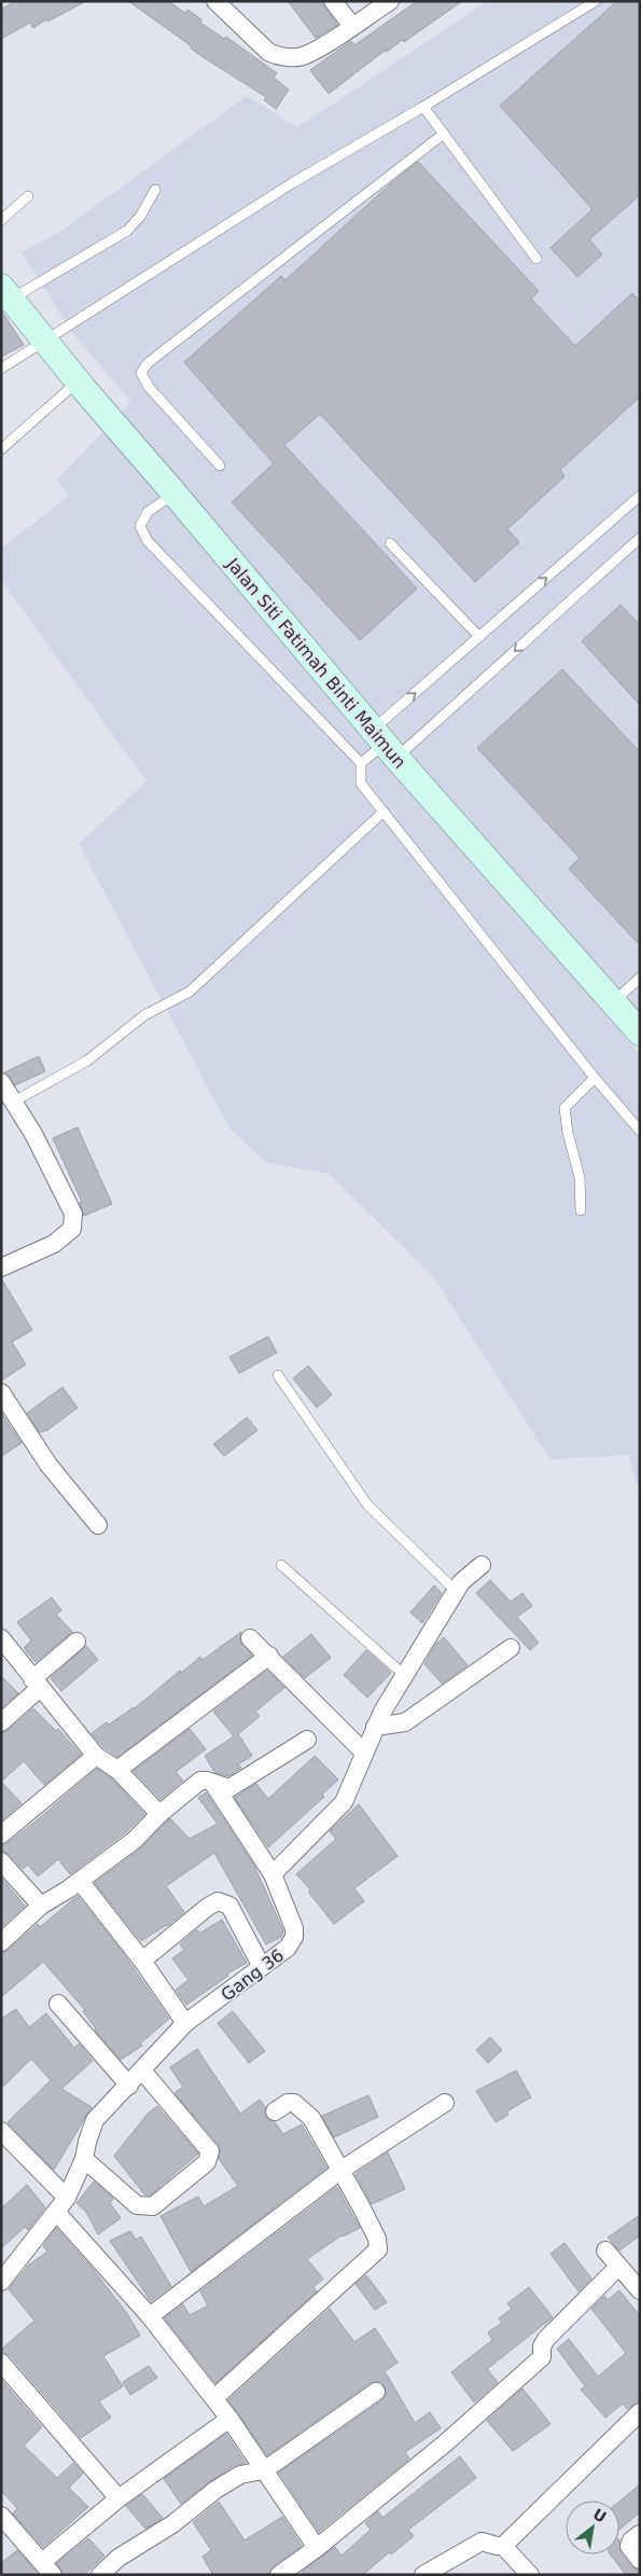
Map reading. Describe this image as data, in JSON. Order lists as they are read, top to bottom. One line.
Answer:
{"streets":{"street":["Jalan Siti Fatimah Binti Maimun","Gang 36"]},"north":"top right"}
